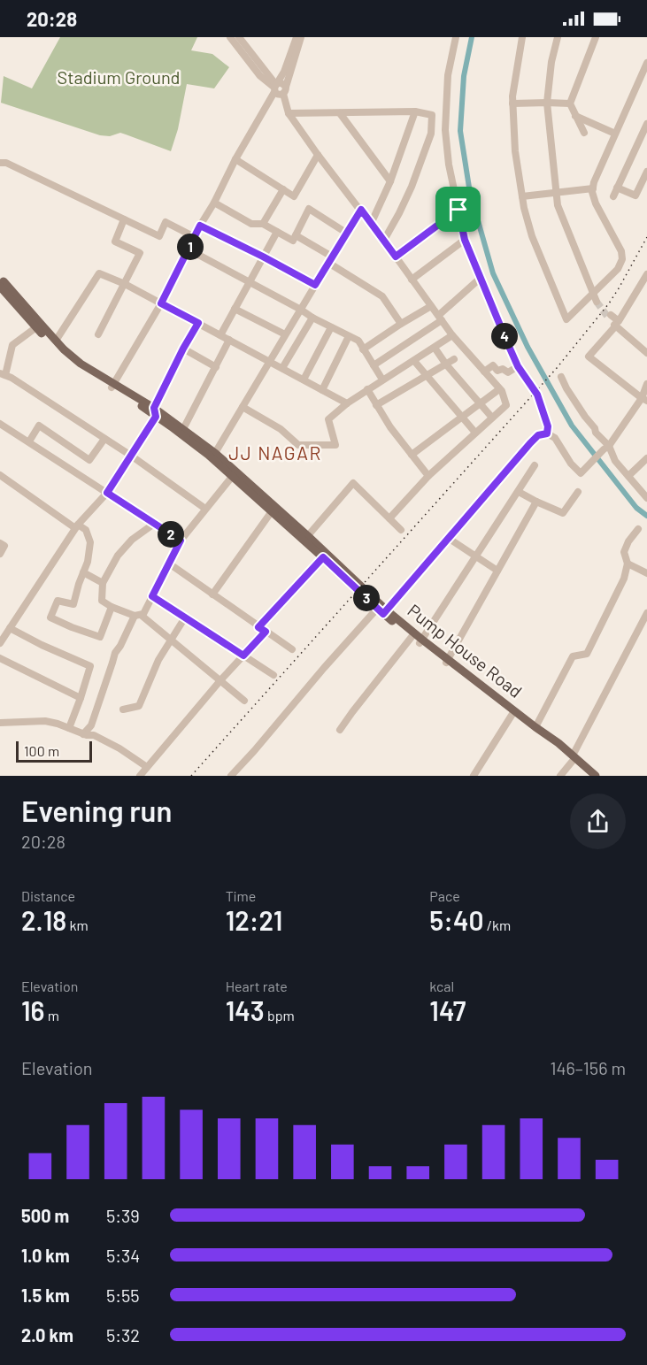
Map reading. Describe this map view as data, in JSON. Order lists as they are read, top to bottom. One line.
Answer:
{"streets":{"main road":["Pump House Road"]},"districts":["JJ NAGAR"],"parks":["Stadium Ground"],"scale_bar":"100 m","page":{"status":"20:28","pins":["1","4","2","3"],"scale":"100 m","heading":["Evening run","20:28"],"stats":[["Distance","2.18 km"],["Time","12:21"],["Pace","5:40 /km"],["Elevation","16 m"],["Heart rate","143 bpm"],["kcal","147"]],"chart":["Elevation","146–156 m"],"list":[{"name":"500 m","note":"5:39"},{"name":"1.0 km","note":"5:34"},{"name":"1.5 km","note":"5:55"},{"name":"2.0 km","note":"5:32"}]}}
